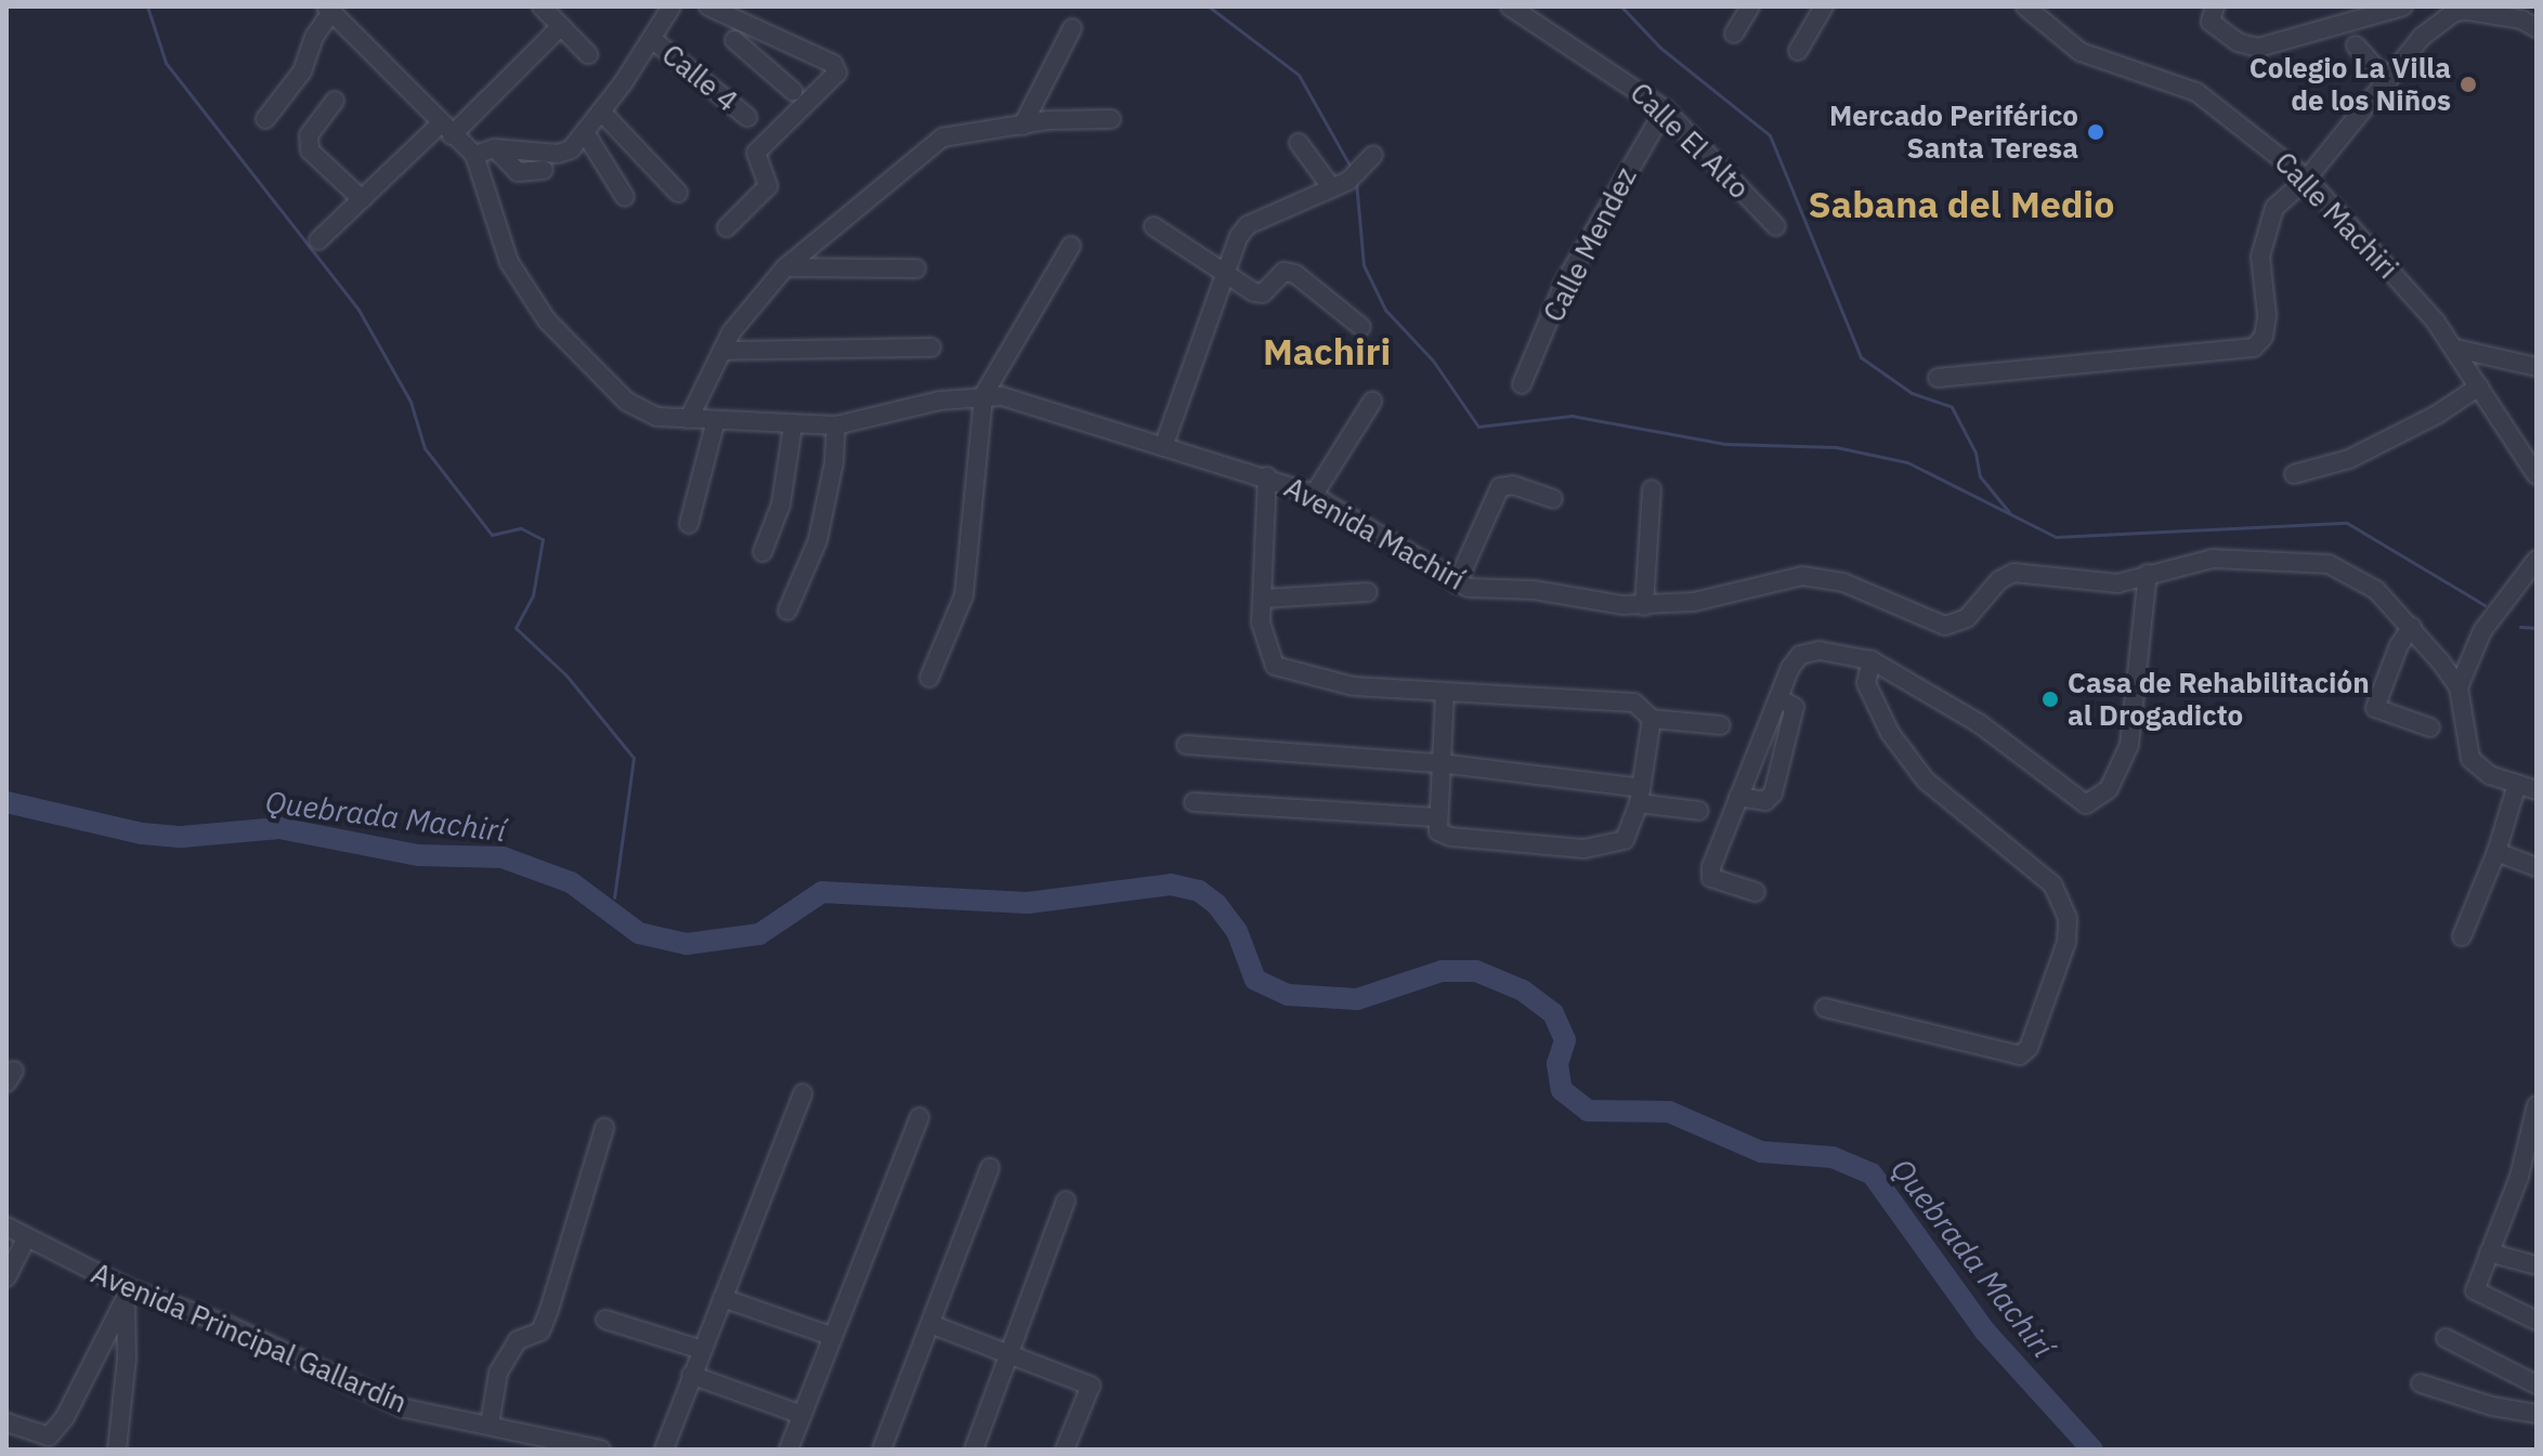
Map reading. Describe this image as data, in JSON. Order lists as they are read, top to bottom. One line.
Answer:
{"streets":{"street":["Calle 4","Calle El Alto","Calle Machiri","Calle Mendez","Avenida Machirí","Avenida Principal Gallardín"]},"crossings":[["Calle El Alto","Calle Mendez"]],"districts":["Sabana del Medio","Machiri"],"water":["Quebrada Machirí"],"places":["Colegio La Villa de los Niños","Mercado Periférico Santa Teresa","Casa de Rehabilitación al Drogadicto"]}
